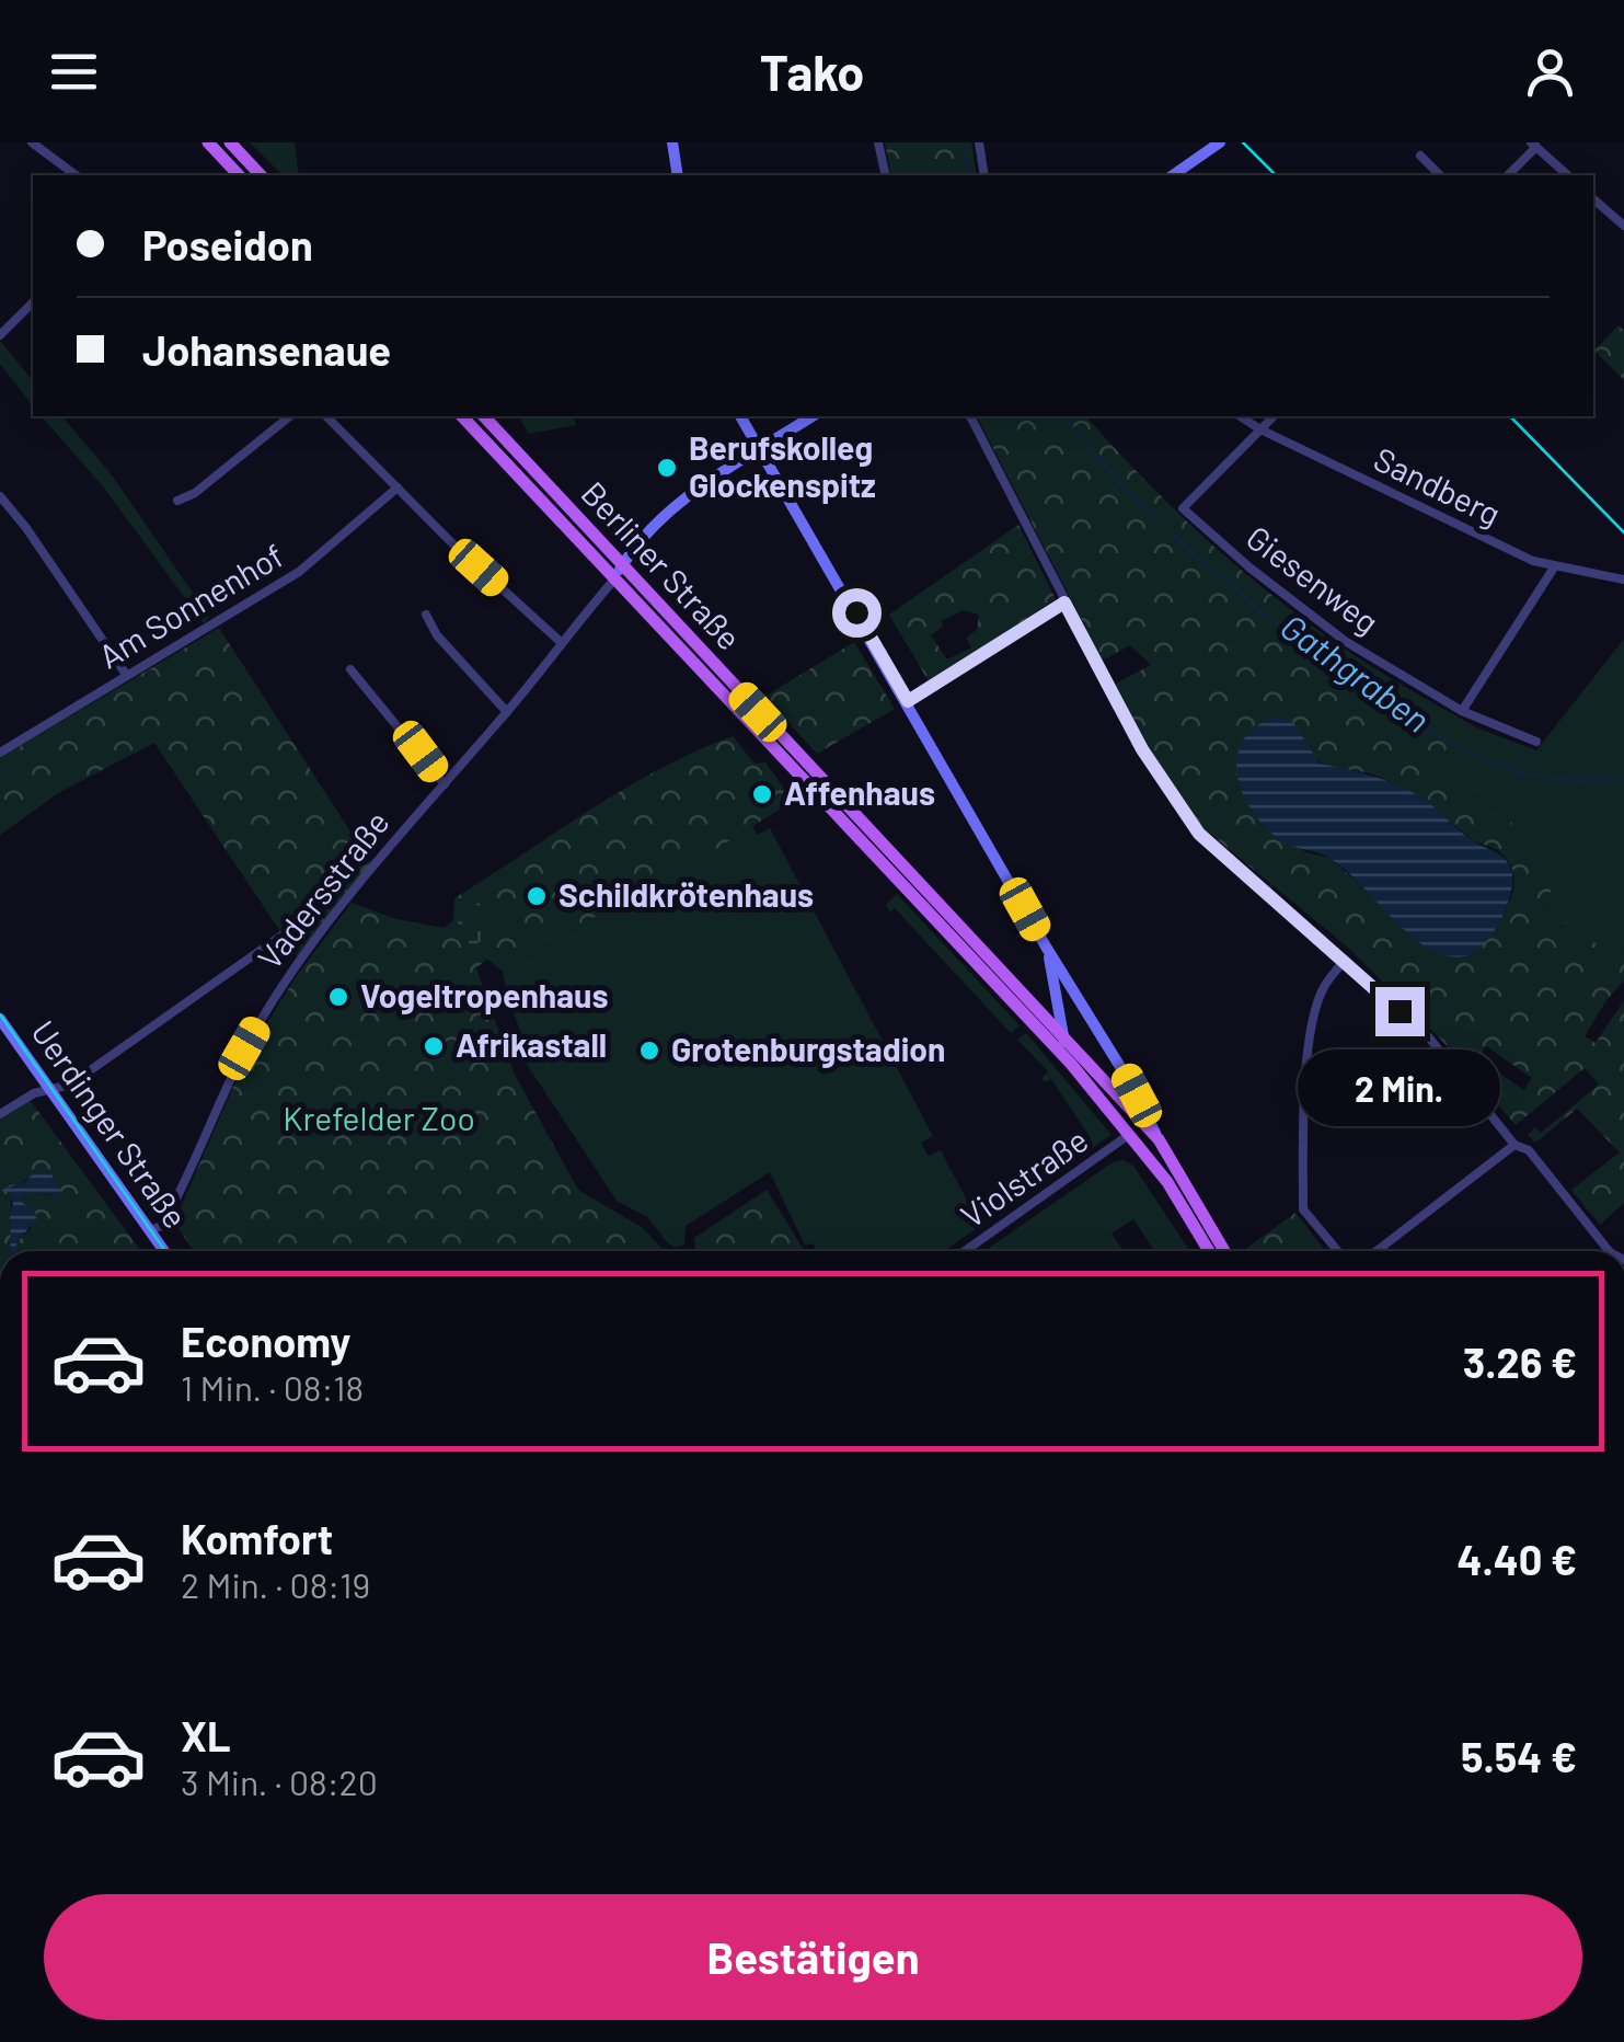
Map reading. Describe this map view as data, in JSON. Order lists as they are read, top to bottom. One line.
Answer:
{"streets":{"main road":["Berliner Straße","Vadersstraße","Uerdinger Straße"],"street":["Sandberg","Giesenweg","Am Sonnenhof","Violstraße"]},"crossings":[["Sandberg","Giesenweg"],["Berliner Straße","Vadersstraße"],["Berliner Straße","Violstraße"],["Vadersstraße","Uerdinger Straße"]],"water":["Gathgraben"],"parks":["Krefelder Zoo"],"places":["Berufskolleg Glockenspitz","Affenhaus","Schildkrötenhaus","Vogeltropenhaus","Afrikastall","Grotenburgstadion"],"page":{"header":"Tako","banner":["Poseidon","Johansenaue"],"bubble":"2 Min.","list":[{"name":"Economy","note":"1 Min. · 08:18","value":"3.26 €"},{"name":"Komfort","note":"2 Min. · 08:19","value":"4.40 €"},{"name":"XL","note":"3 Min. · 08:20","value":"5.54 €"}],"buttons":"Bestätigen"}}
